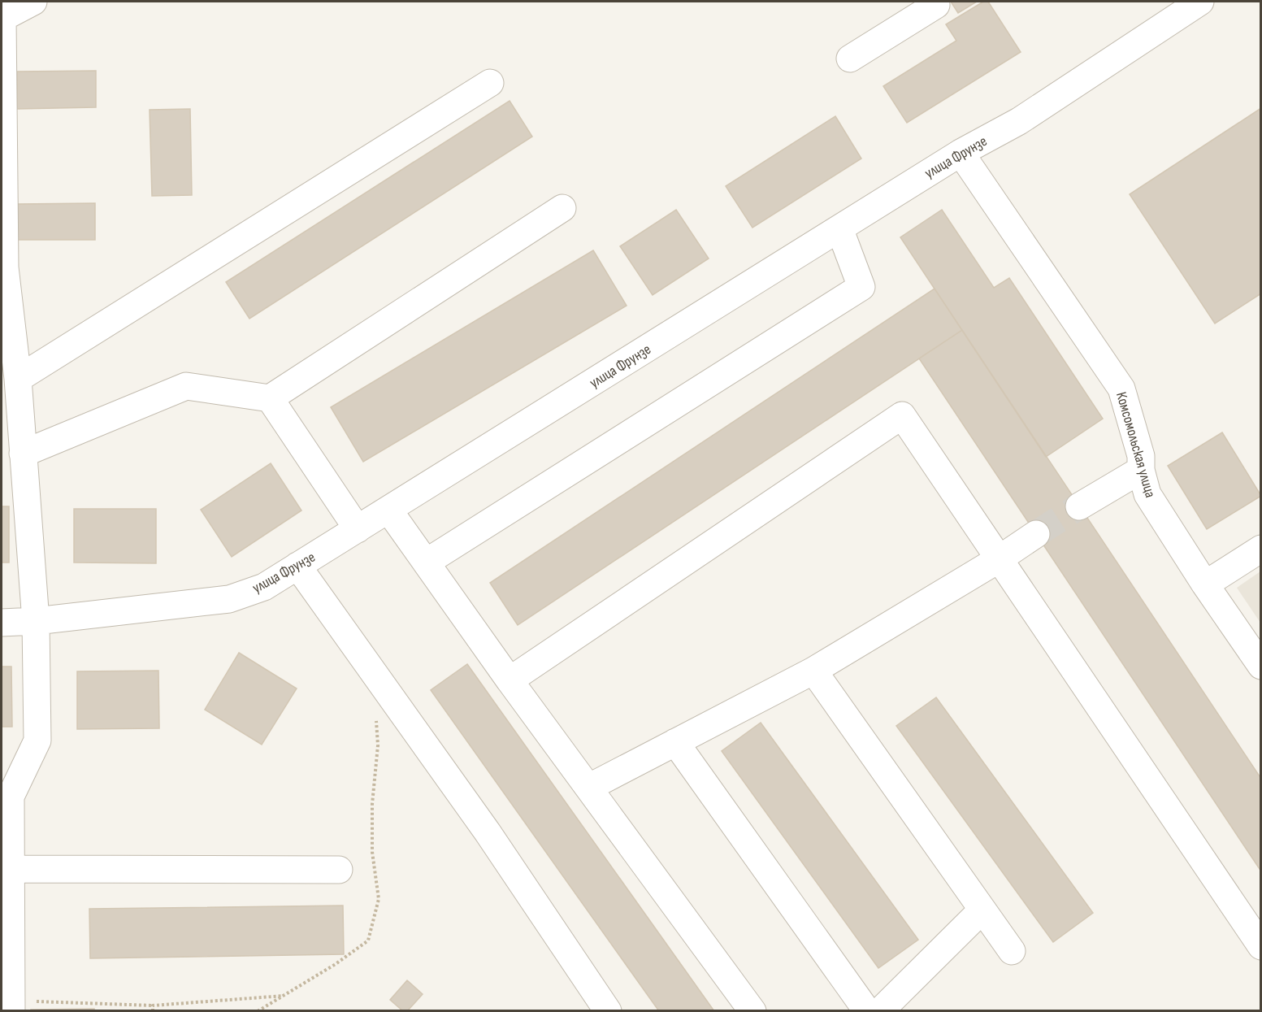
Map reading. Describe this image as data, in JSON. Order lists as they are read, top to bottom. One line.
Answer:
{"streets":{"street":["улица Фрунзе","Комсомольская улица"]},"crossings":[["улица Фрунзе","Комсомольская улица"]]}
